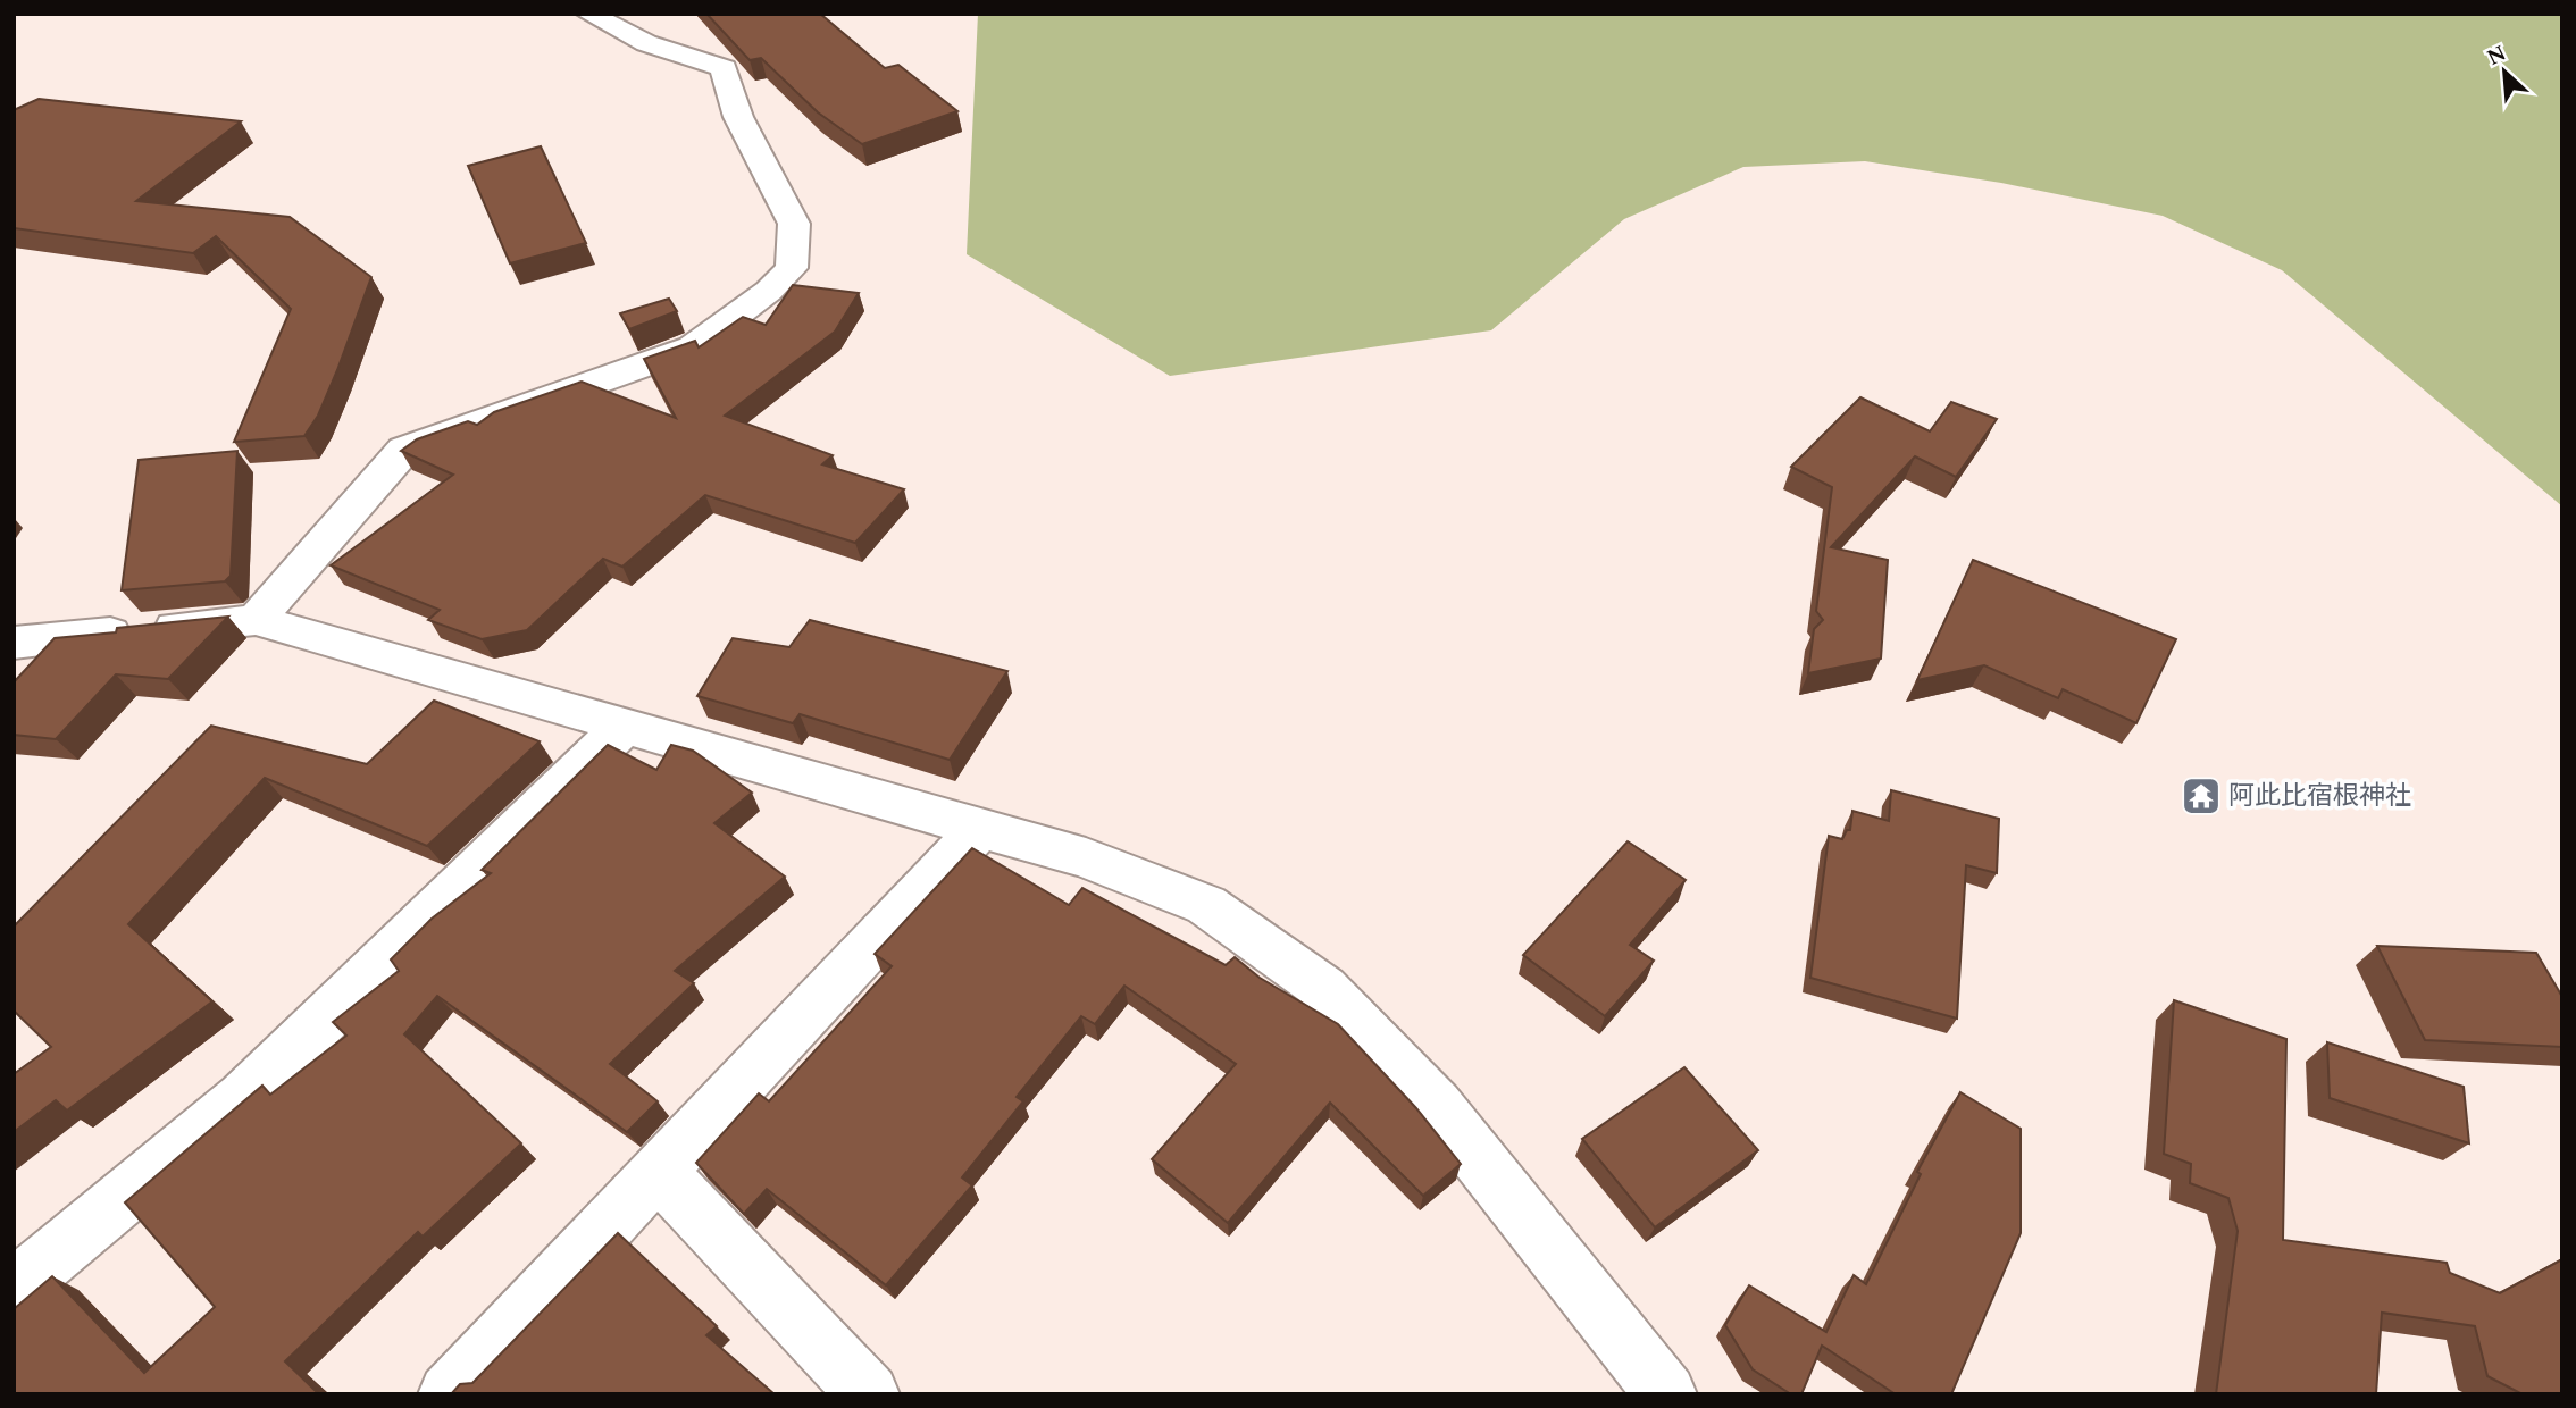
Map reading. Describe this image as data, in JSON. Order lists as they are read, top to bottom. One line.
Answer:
{"places":{"temple":["阿此比宿根神社"]},"north":"top left"}
